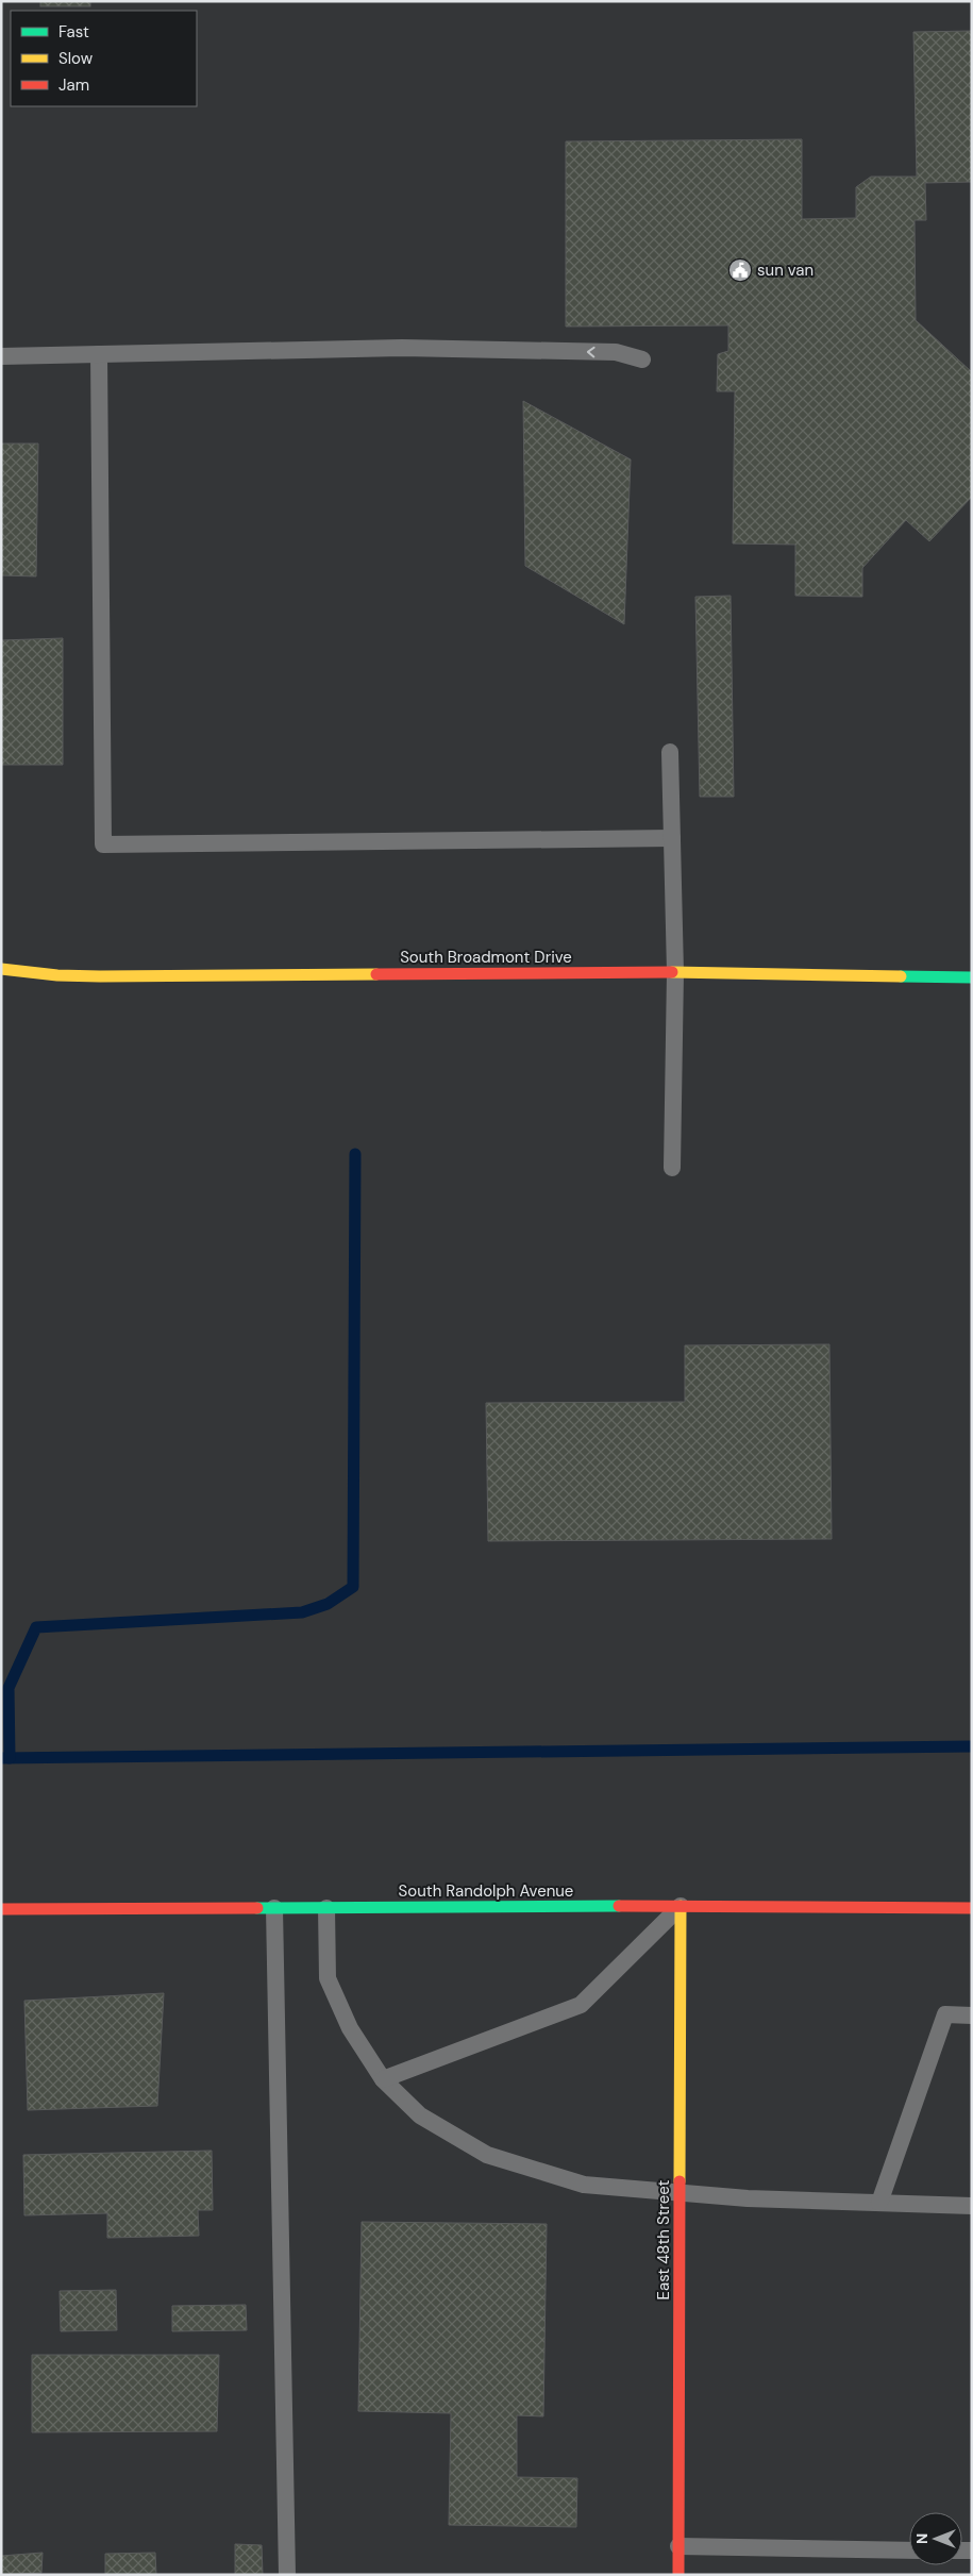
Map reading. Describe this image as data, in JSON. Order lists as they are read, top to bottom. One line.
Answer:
{"streets":{"street":["South Broadmont Drive","South Randolph Avenue","East 48th Street"]},"crossings":[["South Randolph Avenue","East 48th Street"]],"places":{"public building":["sun van"]},"legend":["Fast","Slow","Jam"],"north":"left"}
